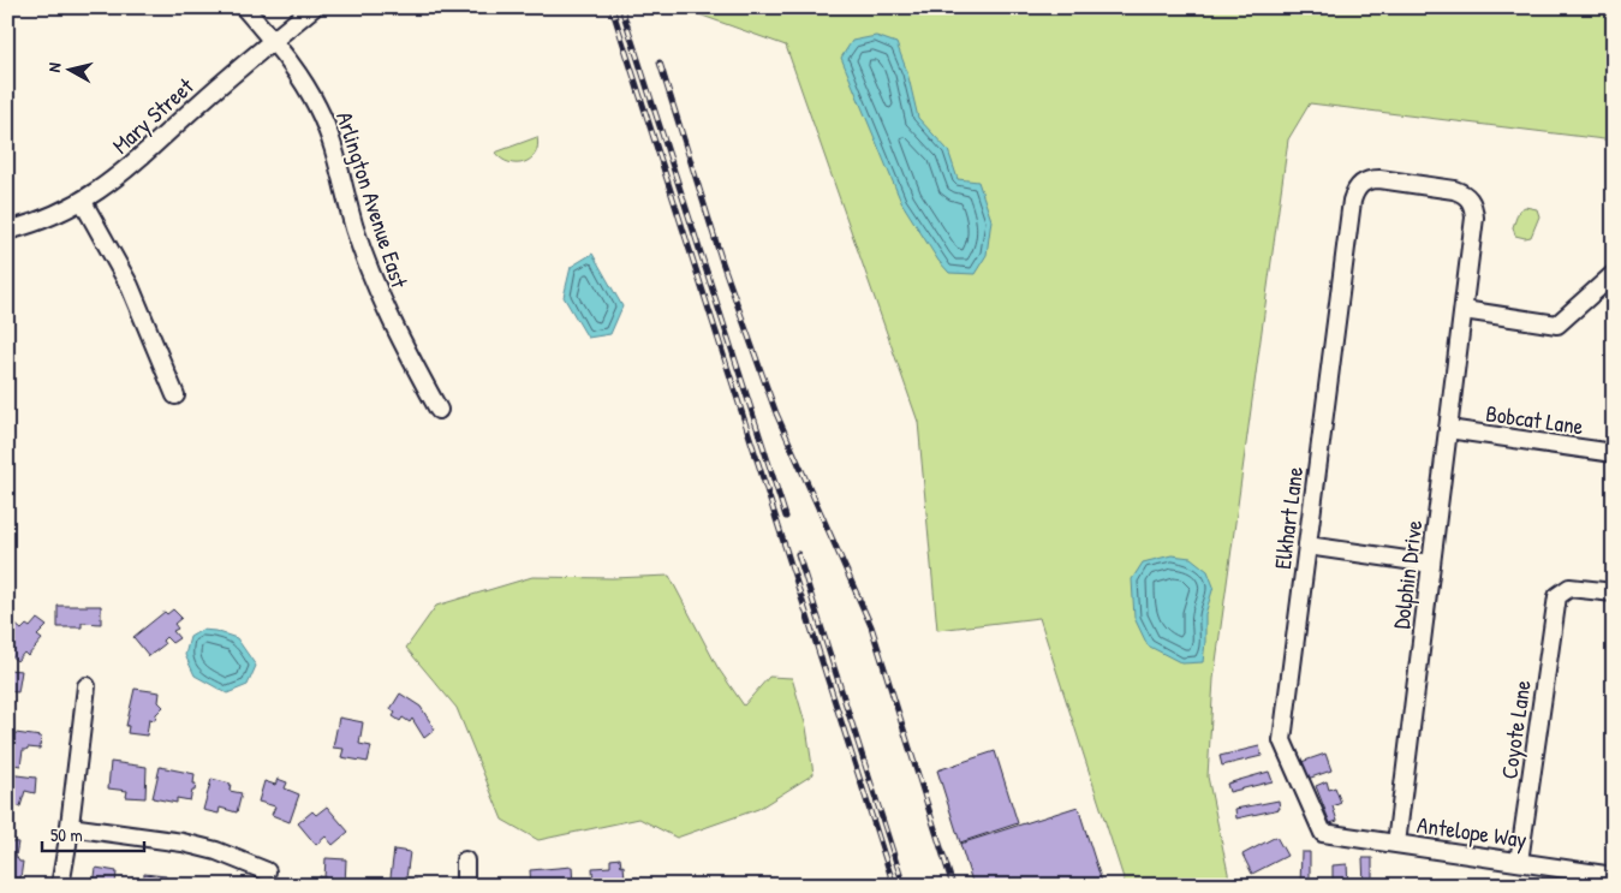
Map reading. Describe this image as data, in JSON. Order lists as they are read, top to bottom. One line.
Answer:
{"streets":{"street":["Mary Street","Arlington Avenue East","Bobcat Lane","Elkhart Lane","Dolphin Drive","Coyote Lane","Antelope Way"]},"crossings":[["Mary Street","Arlington Avenue East"],["Bobcat Lane","Dolphin Drive"],["Elkhart Lane","Dolphin Drive"],["Elkhart Lane","Antelope Way"],["Dolphin Drive","Antelope Way"],["Coyote Lane","Antelope Way"]],"scale_bar":"50 m","north":"left"}
